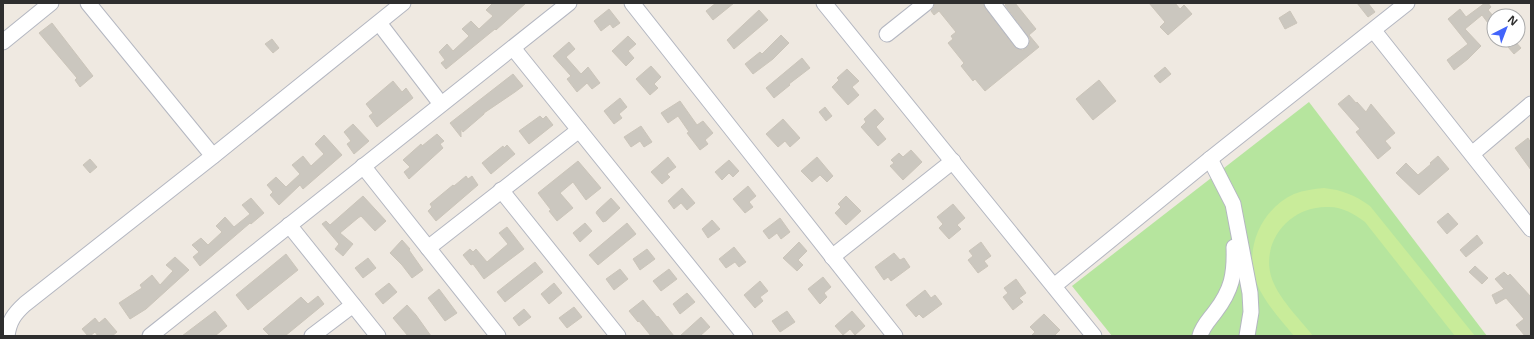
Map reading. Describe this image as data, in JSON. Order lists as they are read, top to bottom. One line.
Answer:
{"north":"top right"}
